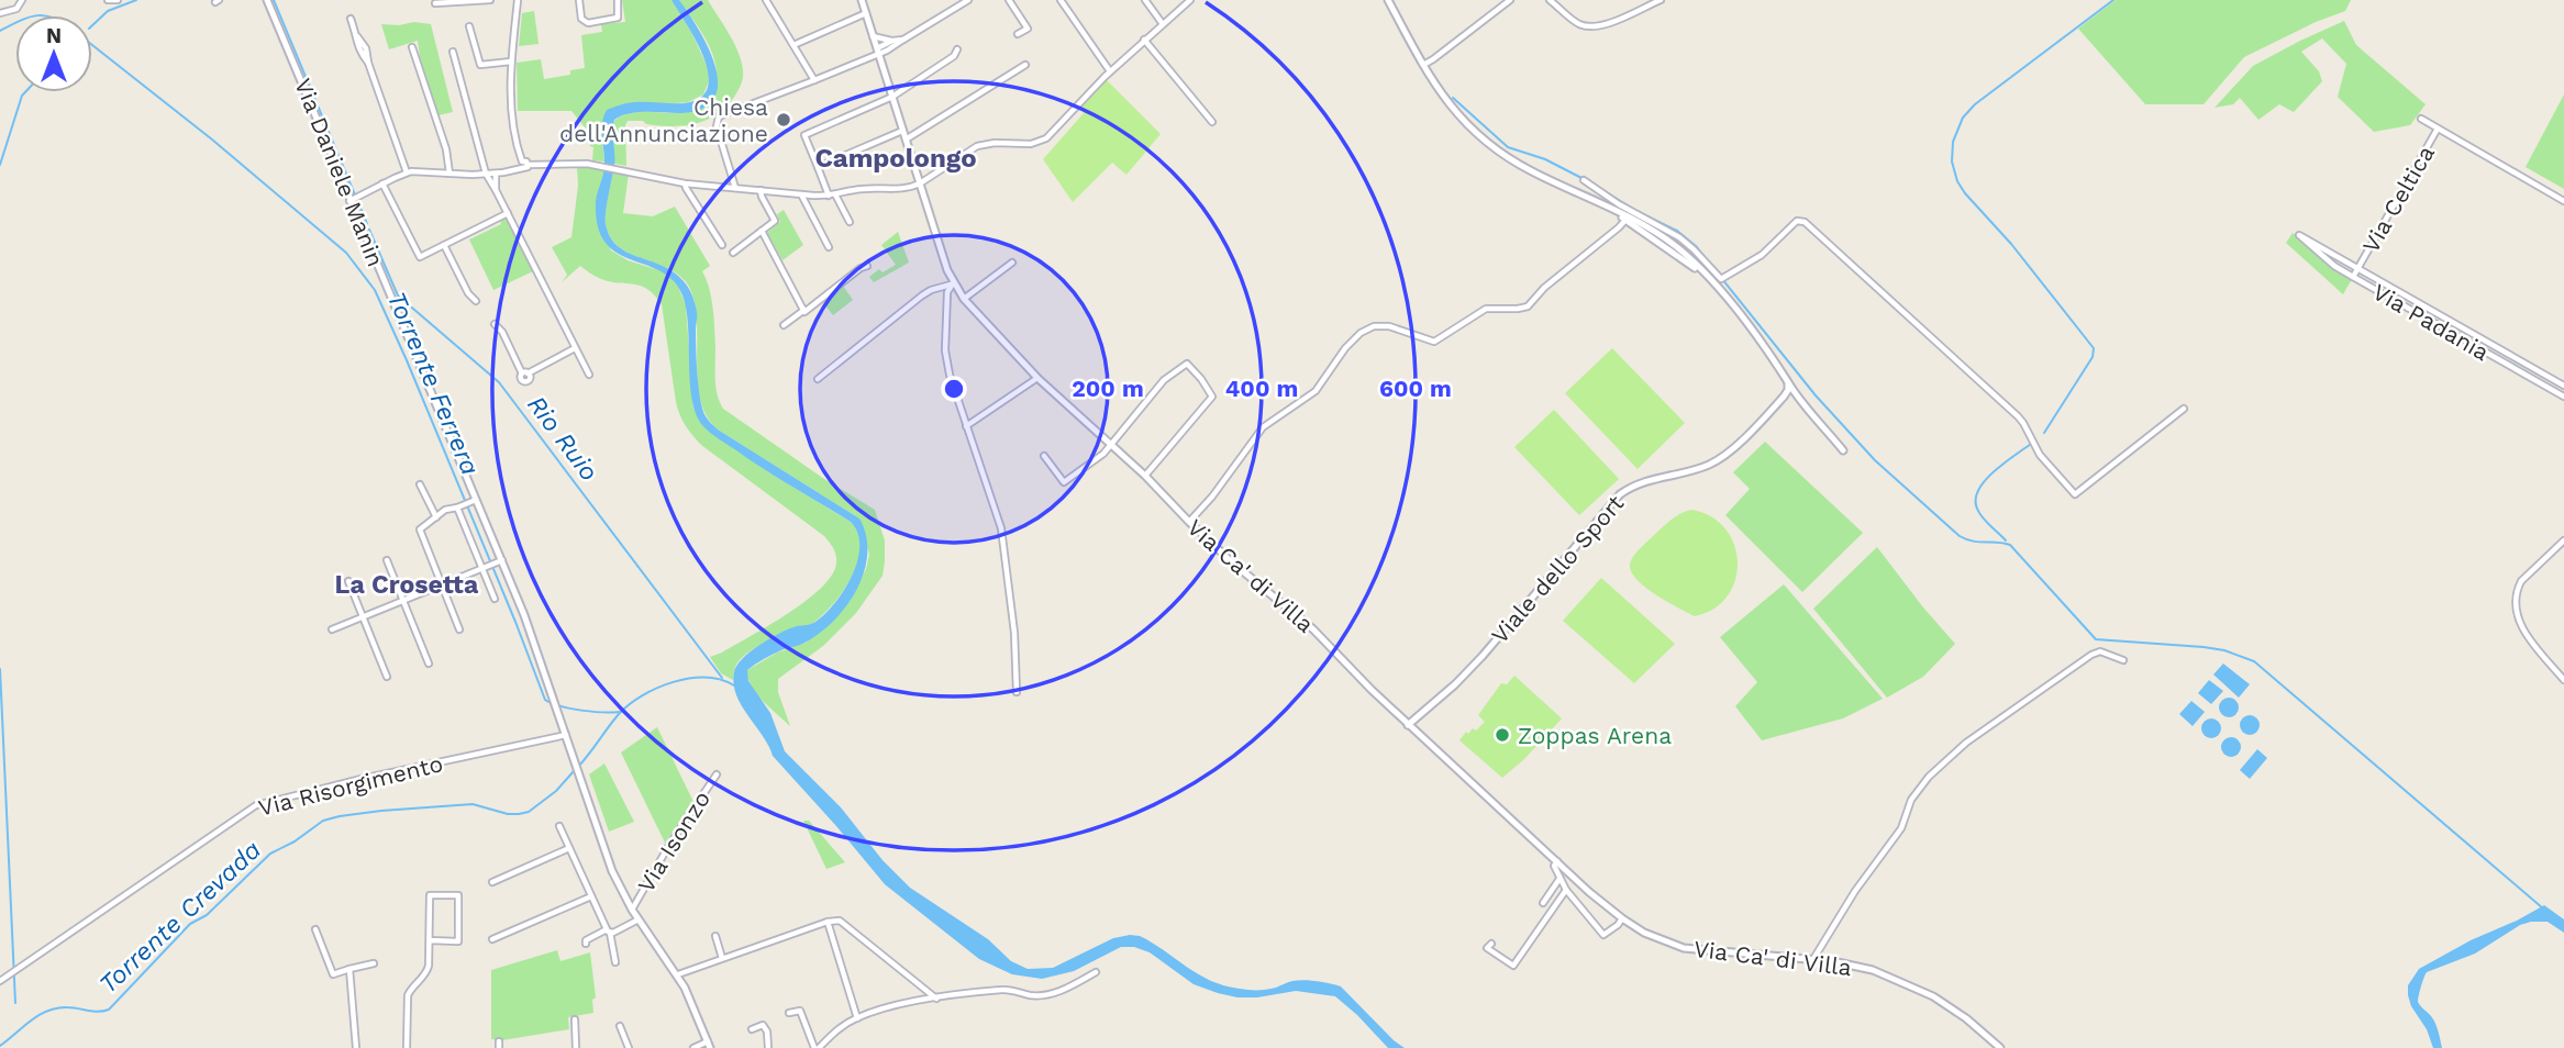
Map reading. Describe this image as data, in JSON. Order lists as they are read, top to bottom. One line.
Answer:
{"streets":{"street":["Via Daniele Manin","Via Celtica","Via Padania","Viale dello Sport","Via Ca' di Villa","Via Risorgimento","Via Isonzo"]},"crossings":[["Via Daniele Manin","Via Risorgimento"],["Via Daniele Manin","Via Isonzo"],["Via Celtica","Via Padania"],["Viale dello Sport","Via Ca' di Villa"]],"districts":["Campolongo","La Crosetta"],"water":["Torrente Ferrera","Rio Ruio","Torrente Crevada"],"places":["Chiesa dell'Annunciazione","Zoppas Arena"],"north":"top","rings":["200 m","400 m","600 m"]}
